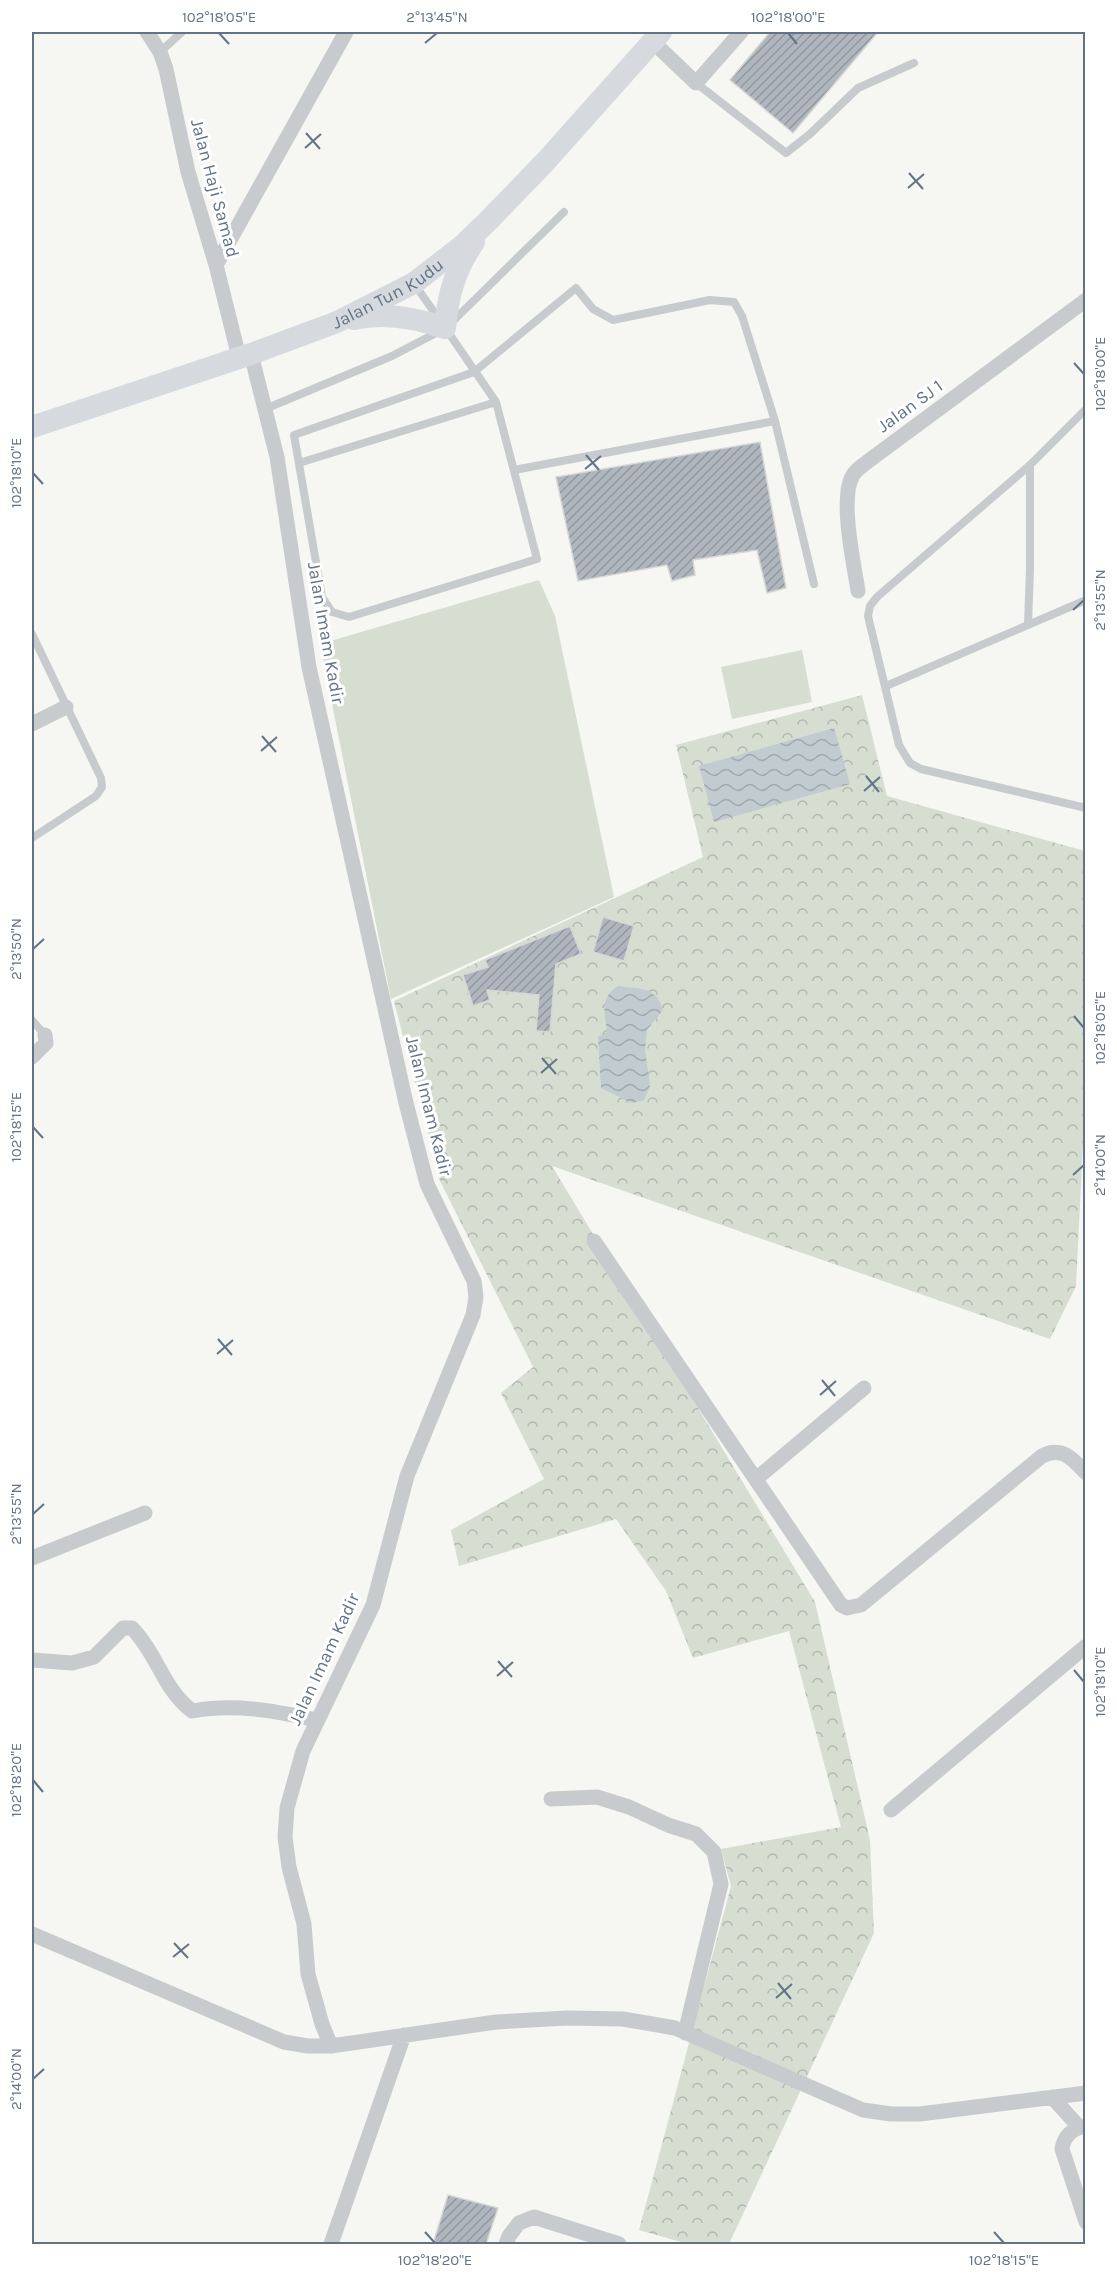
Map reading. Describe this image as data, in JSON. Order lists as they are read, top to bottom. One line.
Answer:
{"streets":{"main road":["Jalan Tun Kudu"],"street":["Jalan Haji Samad","Jalan SJ 1","Jalan Imam Kadir"]},"crossings":[["Jalan Haji Samad","Jalan Tun Kudu"],["Jalan Haji Samad","Jalan Imam Kadir"],["Jalan Tun Kudu","Jalan Imam Kadir"]],"coordinates":["102°18'05\"E","2°13'45\"N","102°18'00\"E","102°18'10\"E","2°13'55\"N","2°13'50\"N","102°18'15\"E","2°14'00\"N","102°18'20\"E"]}
